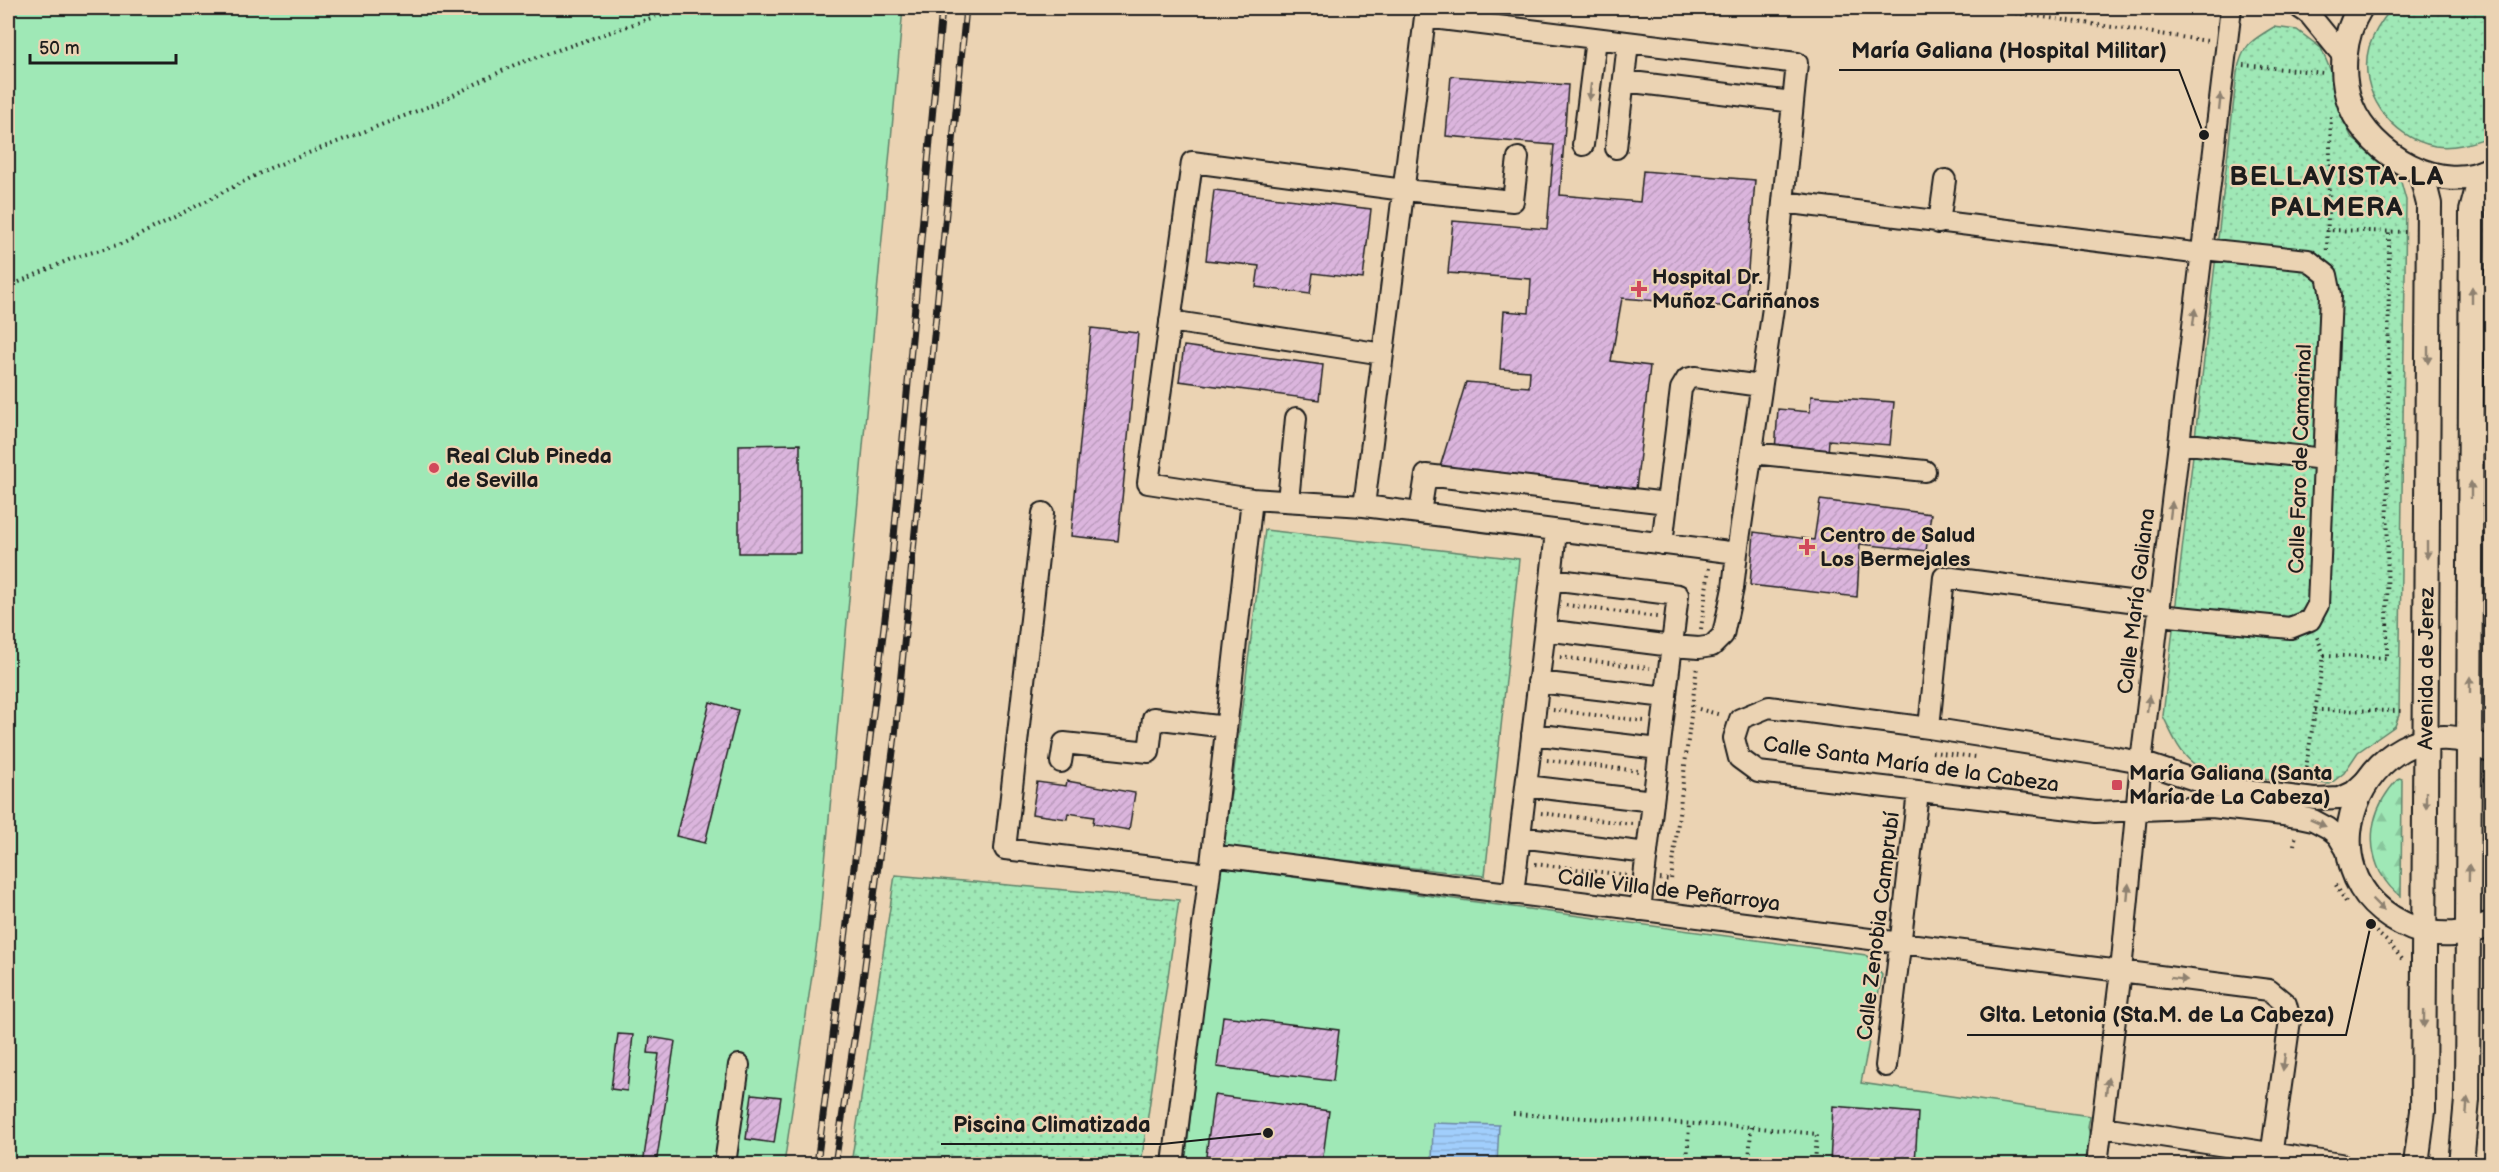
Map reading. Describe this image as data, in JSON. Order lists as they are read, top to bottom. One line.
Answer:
{"streets":{"main road":["Avenida de Jerez"],"street":["Calle Faro de Camarinal","Calle María Galiana","Calle Santa María de la Cabeza","Calle Villa de Peñarroya","Calle Zenobia Camprubí"]},"crossings":[["Calle María Galiana","Calle Santa María de la Cabeza"],["Calle María Galiana","Calle Villa de Peñarroya"],["Calle Santa María de la Cabeza","Calle Zenobia Camprubí"],["Calle Villa de Peñarroya","Calle Zenobia Camprubí"]],"one_way":["Calle María Galiana"],"districts":["BELLAVISTA-LA PALMERA"],"places":{"other":["María Galiana (Hospital Militar)","Real Club Pineda de Sevilla","Glta. Letonia (Sta.M. de La Cabeza)","Piscina Climatizada"],"health":["Hospital Dr. Muñoz Cariñanos","Centro de Salud Los Bermejales"],"transit":["María Galiana (Santa María de La Cabeza)"]},"scale_bar":"50 m"}
